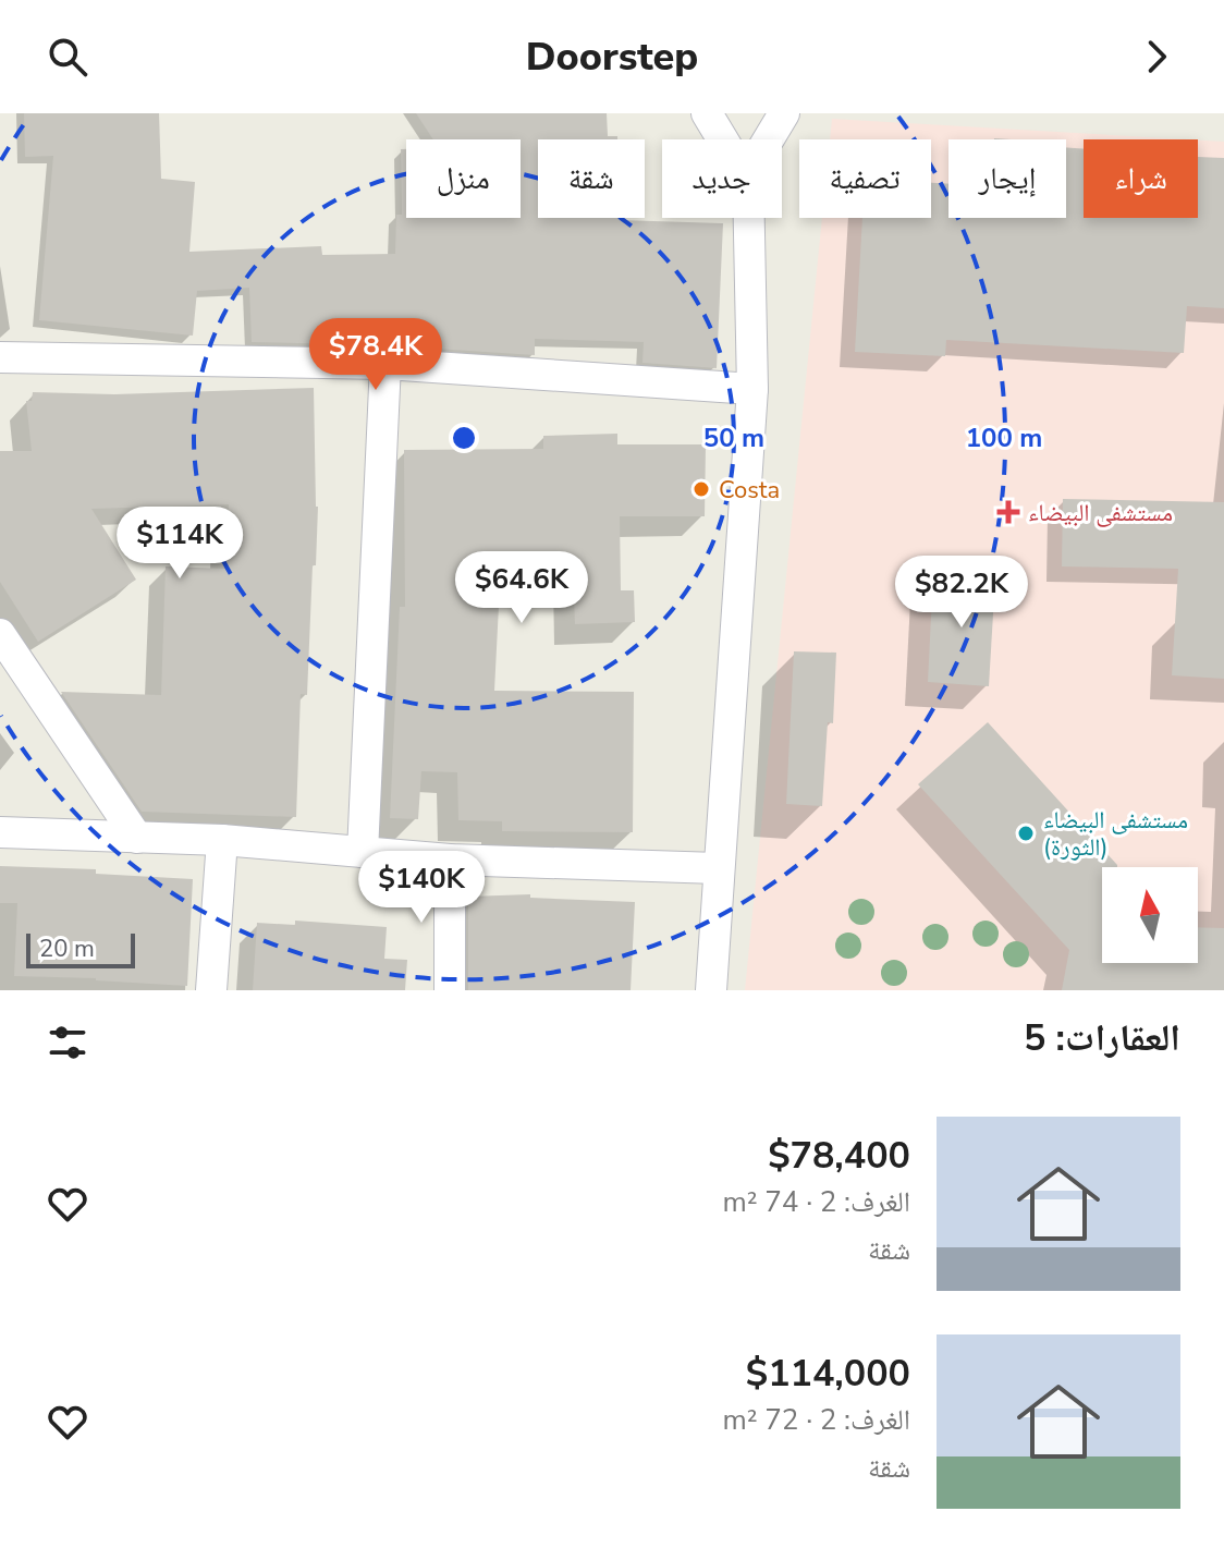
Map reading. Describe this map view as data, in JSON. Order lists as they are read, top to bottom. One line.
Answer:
{"places":{"other":["Costa","مستشفى البيضاء (الثورة)"],"health":["مستشفى البيضاء"]},"scale_bar":"20 m","north":"top","page":{"header":"Doorstep","chip":["شراء","إيجار","تصفية","جديد","شقة","منزل"],"price":["$78.4K","$114K","$64.6K","$82.2K","$140K"],"scale":"20 m","heading":"العقارات: 5","list":[{"name":"$78,400","note":"الغرف: 2 · 74 m² · شقة"},{"name":"$114,000","note":"الغرف: 2 · 72 m² · شقة"}]},"rings":["50 m","100 m"]}
